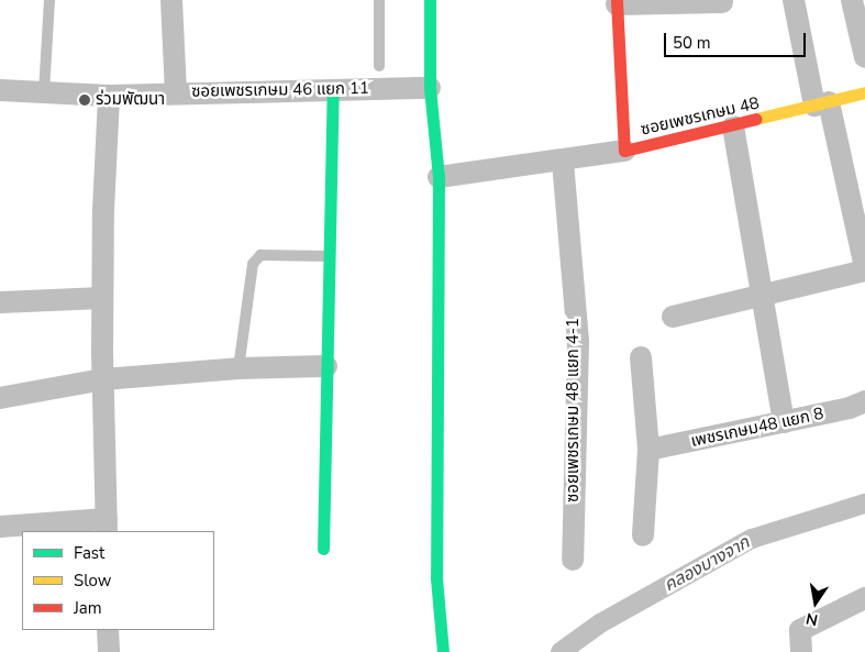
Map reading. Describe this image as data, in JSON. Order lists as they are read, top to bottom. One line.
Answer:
{"streets":{"street":["ซอยเพชรเกษม 46 แยก 11","ซอยเพชรเกษม 48","ซอยเพชรเกษม 48 แยก 4-1","เพชรเกษม48 แยก 8"]},"water":["คลองบางจาก"],"places":["ร่วมพัฒนา"],"legend":["Fast","Slow","Jam"],"scale_bar":"50 m","north":"bottom"}
